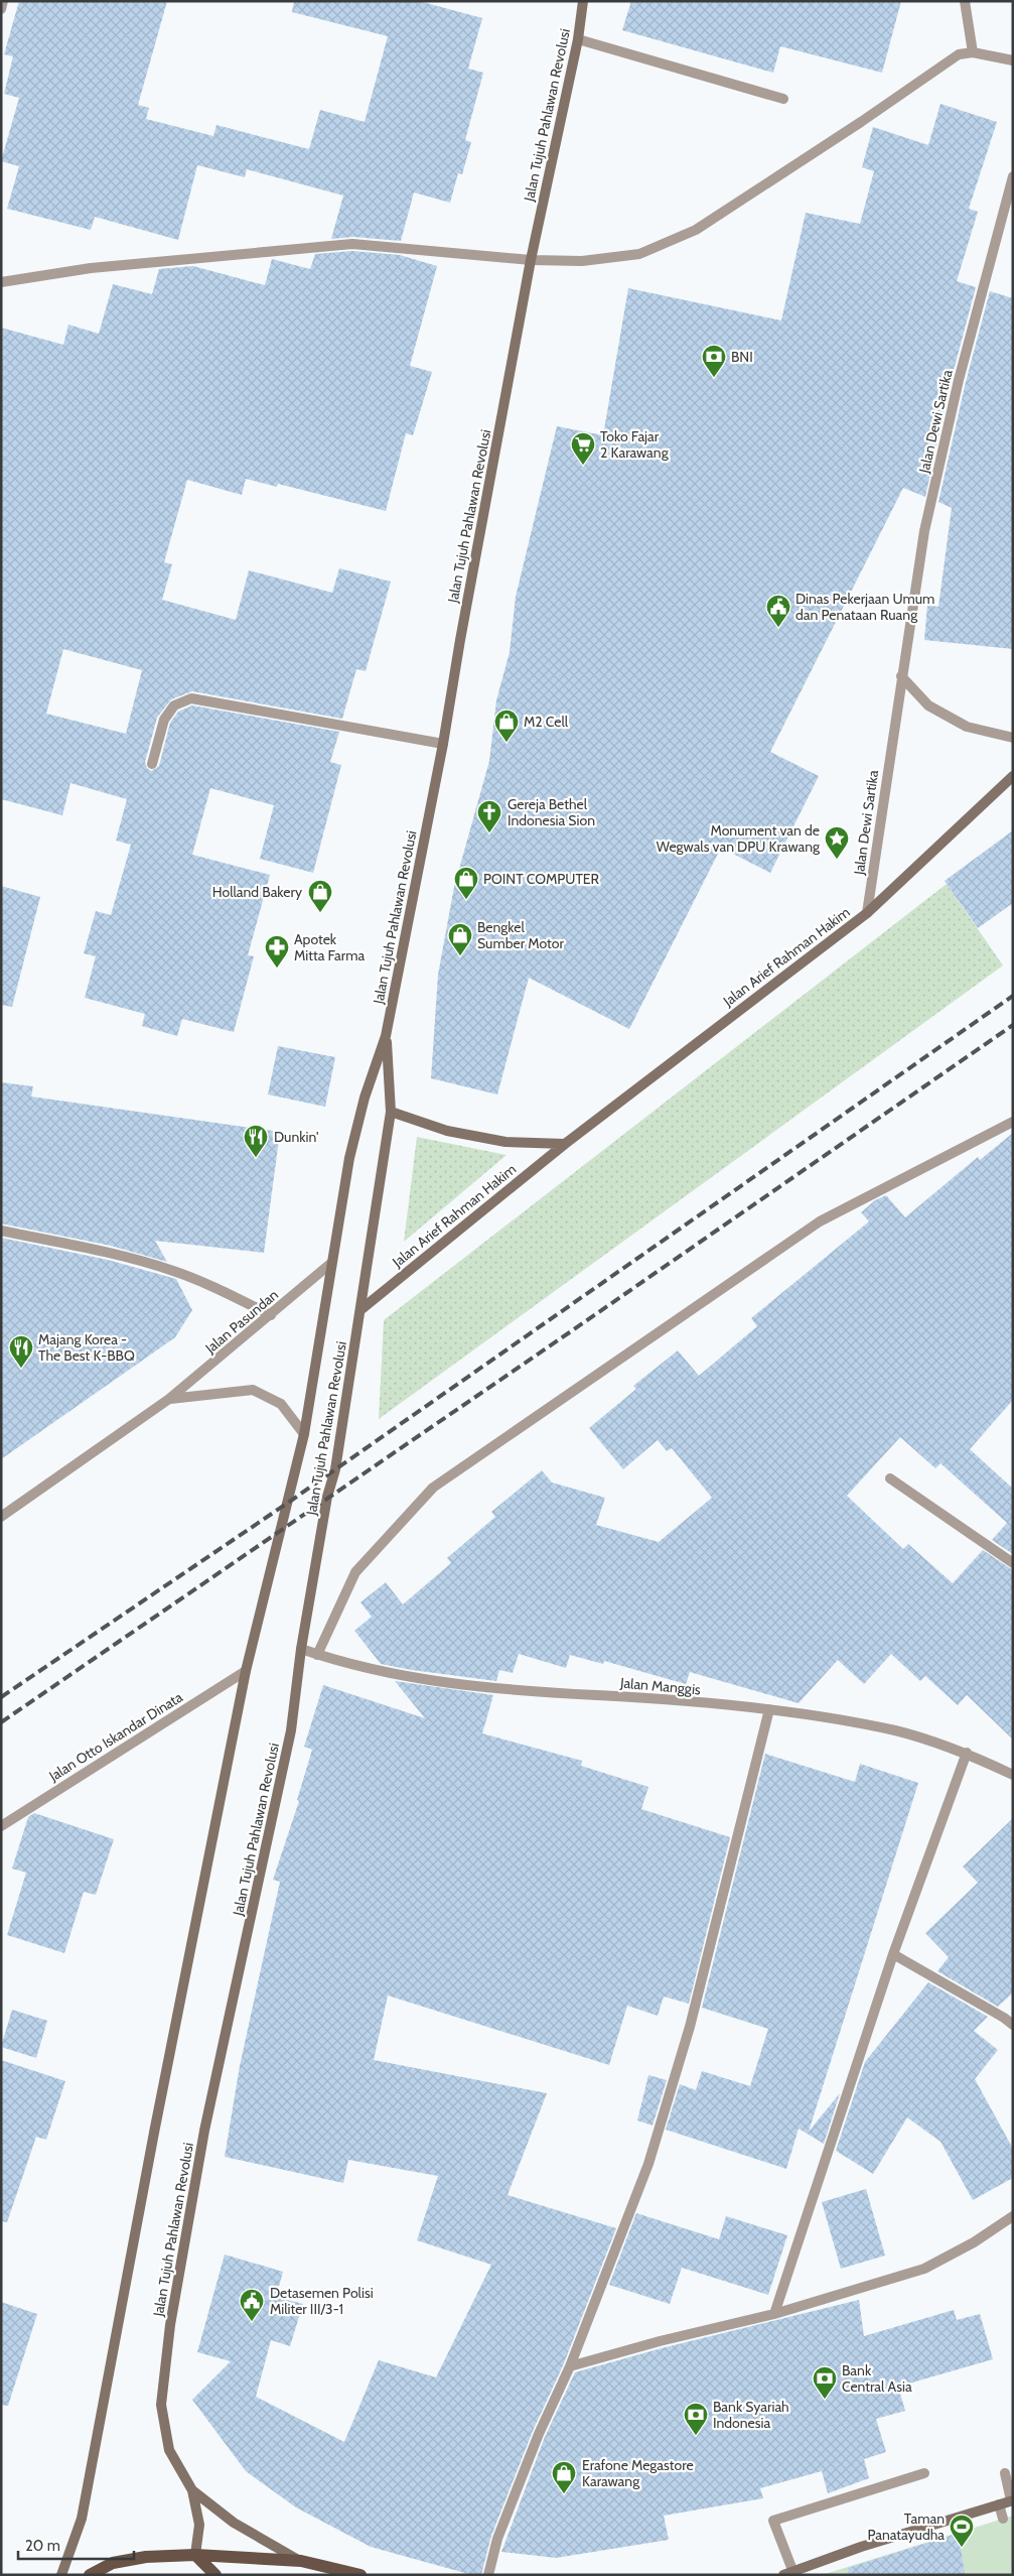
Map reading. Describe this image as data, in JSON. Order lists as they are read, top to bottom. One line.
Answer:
{"streets":{"main road":["Jalan Tujuh Pahlawan Revolusi","Jalan Arief Rahman Hakim"],"street":["Jalan Dewi Sartika","Jalan Pasundan","Jalan Manggis","Jalan Otto Iskandar Dinata"]},"crossings":[["Jalan Tujuh Pahlawan Revolusi","Jalan Arief Rahman Hakim"],["Jalan Tujuh Pahlawan Revolusi","Jalan Pasundan"],["Jalan Tujuh Pahlawan Revolusi","Jalan Manggis"],["Jalan Tujuh Pahlawan Revolusi","Jalan Otto Iskandar Dinata"],["Jalan Dewi Sartika","Jalan Arief Rahman Hakim"]],"places":{"bank":["BNI","Bank Central Asia","Bank Syariah Indonesia"],"supermarket":["Toko Fajar 2 Karawang"],"public building":["Dinas Pekerjaan Umum dan Penataan Ruang","Detasemen Polisi Militer III/3-1"],"shop":["M2 Cell","POINT COMPUTER","Holland Bakery","Bengkel Sumber Motor","Erafone Megastore Karawang"],"church":["Gereja Bethel Indonesia Sion"],"place":["Monument van de Wegwals van DPU Krawang"],"pharmacy":["Apotek Mitta Farma"],"restaurant":["Dunkin'","Majang Korea - The Best K-BBQ"],"sports":["Taman Panatayudha"]},"scale_bar":"20 m"}
